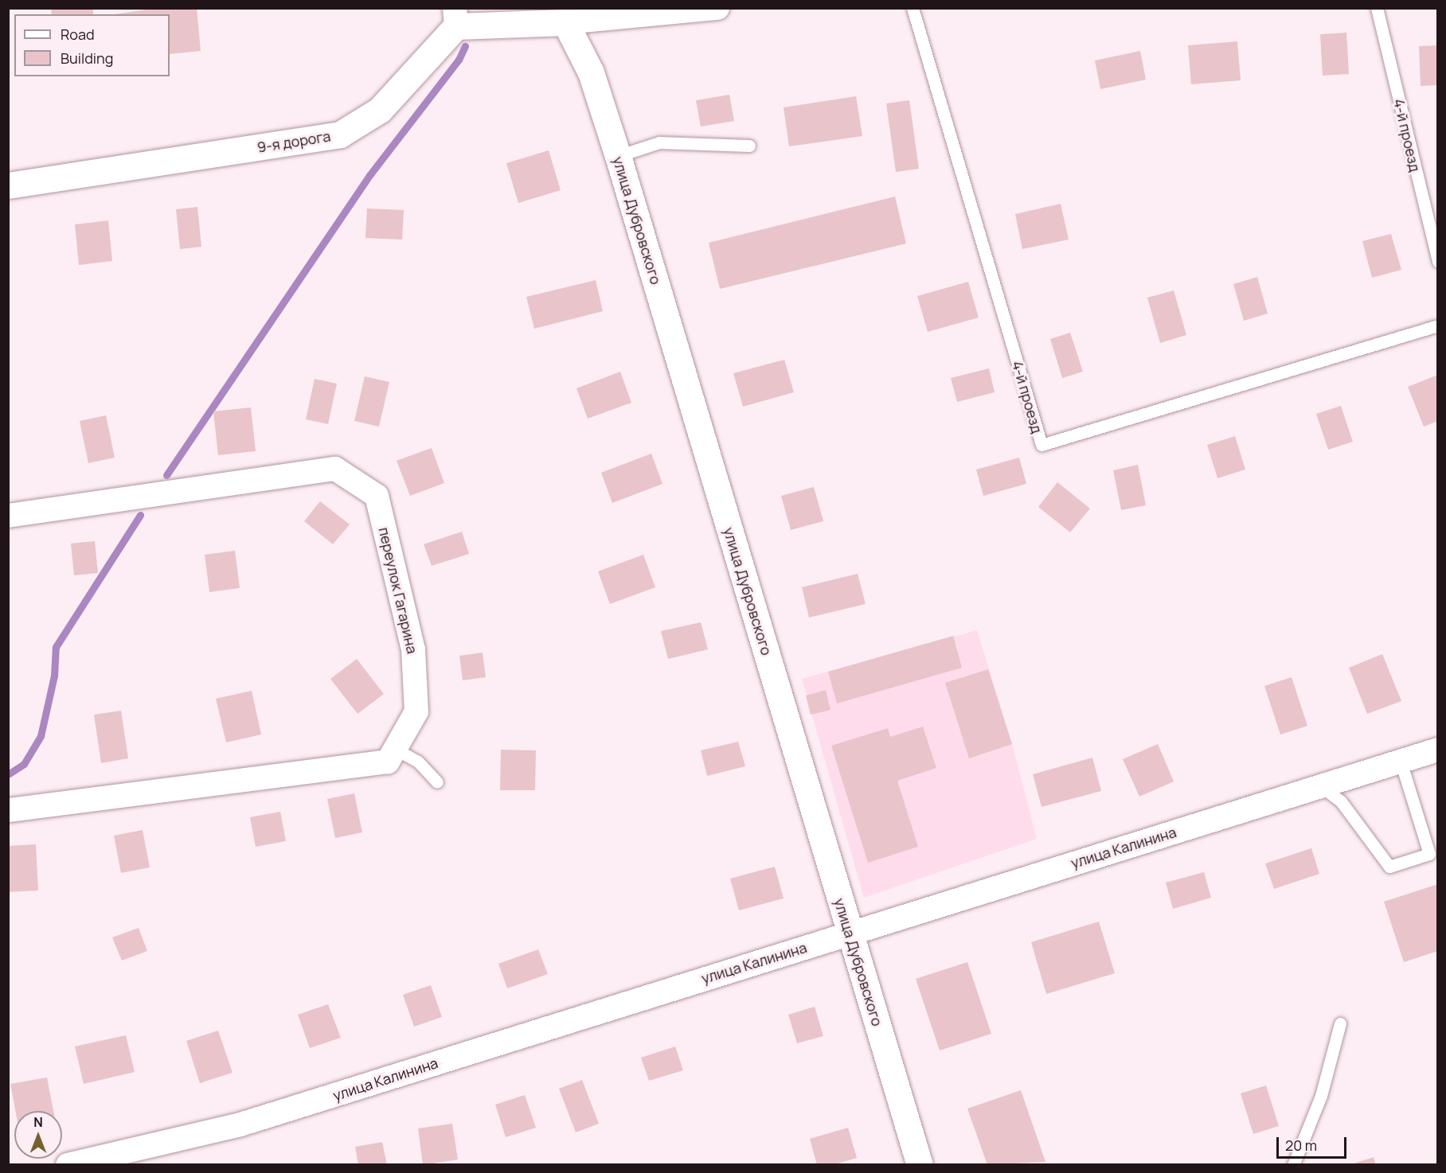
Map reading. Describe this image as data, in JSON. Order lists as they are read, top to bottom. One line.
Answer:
{"streets":{"street":["9-я дорога","улица Дубровского","переулок Гагарина","улица Калинина"],"lane":["4-й проезд"]},"crossings":[["9-я дорога","улица Дубровского"],["улица Дубровского","улица Калинина"]],"legend":["Road","Building"],"scale_bar":"20 m","north":"top"}
